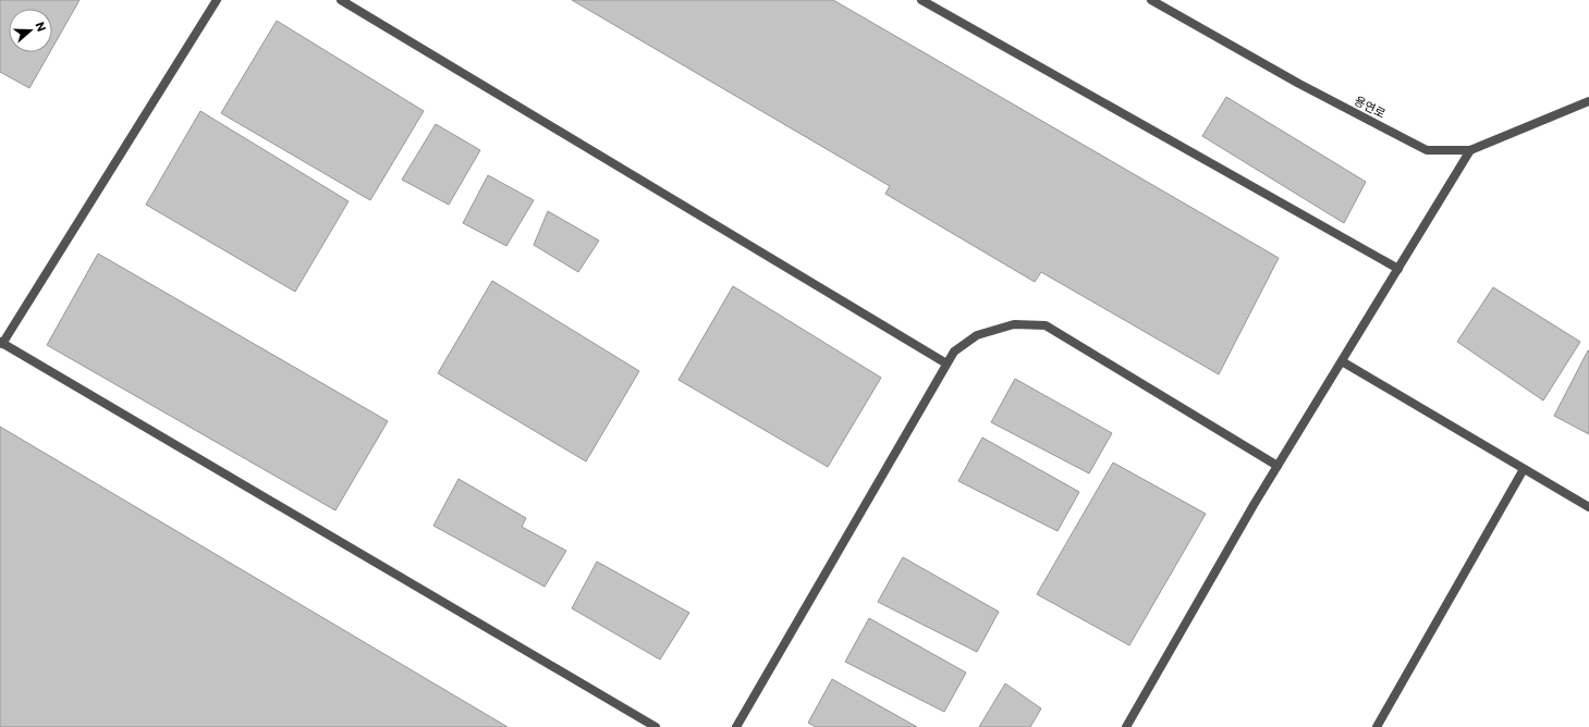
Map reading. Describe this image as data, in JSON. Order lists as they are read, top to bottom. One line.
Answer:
{"streets":{"lane":["용연로"]},"north":"right"}
